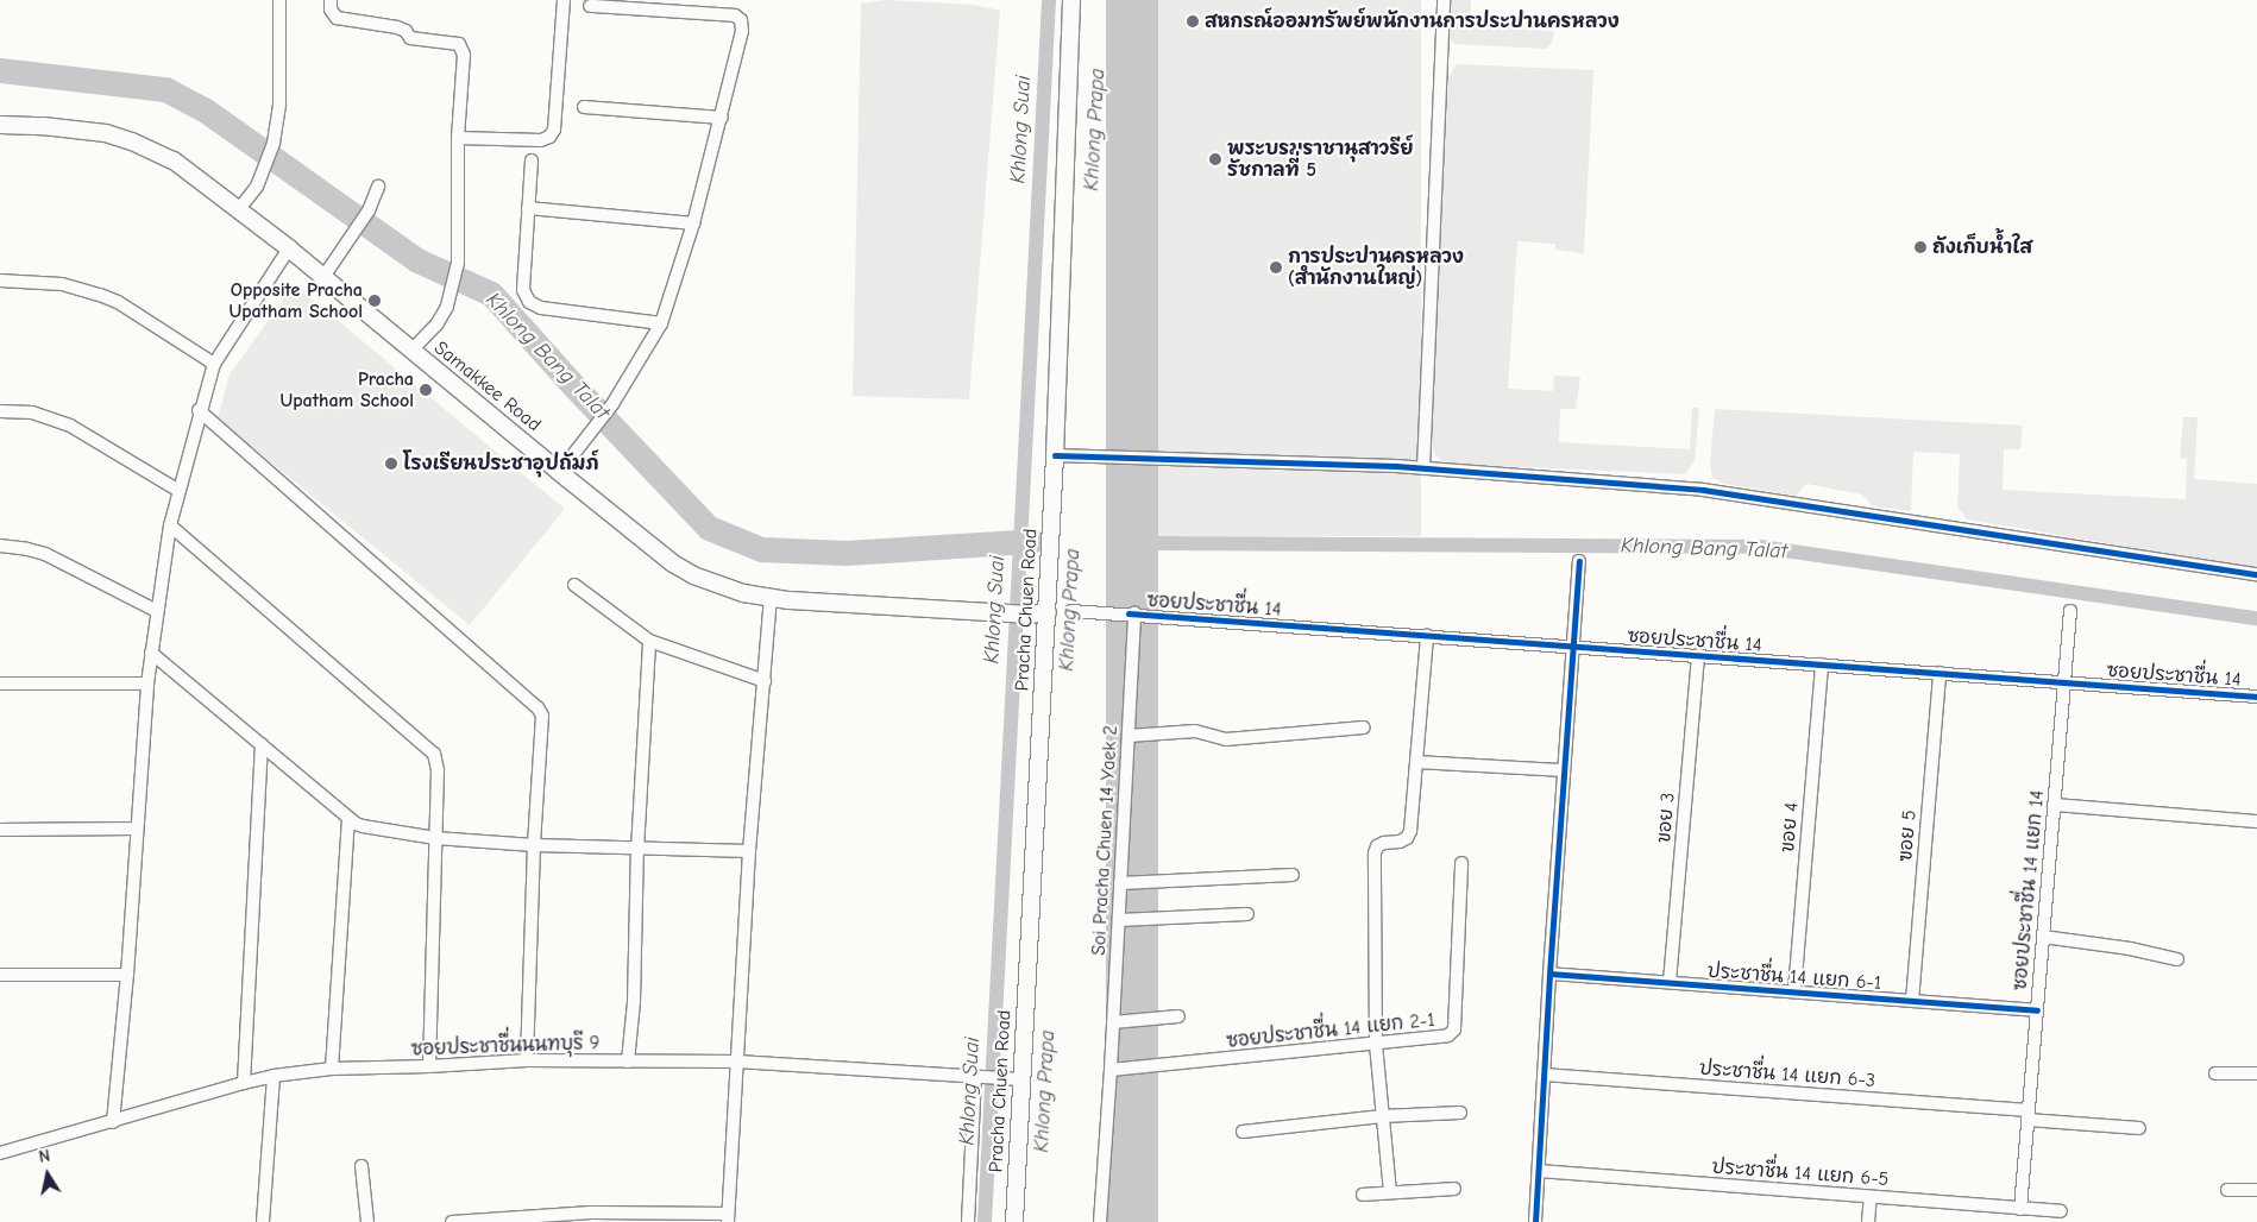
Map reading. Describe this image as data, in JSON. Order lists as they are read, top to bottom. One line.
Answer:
{"streets":{"main road":["Samakkee Road","Pracha Chuen Road"],"street":["ซอยประชาชื่น 14","ขอย 3","ขอย 4","ฃอย 5","Soi Pracha Chuen 14 Yaek 2","ซอยประชาชื่น 14 แยก 14","ประชาชื่น 14 แยก 6-1","ซอยประชาชื่น 14 แยก 2-1","ซอยประชาชื่นนนทบุรี 9","ประชาชื่น 14 แยก 6-3","ประชาชื่น 14 แยก 6-5"]},"crossings":[["Samakkee Road","Pracha Chuen Road"],["ซอยประชาชื่น 14","ขอย 3"],["ซอยประชาชื่น 14","ขอย 4"],["ซอยประชาชื่น 14","ฃอย 5"],["ซอยประชาชื่น 14","Soi Pracha Chuen 14 Yaek 2"],["ซอยประชาชื่น 14","ซอยประชาชื่น 14 แยก 14"],["Pracha Chuen Road","ซอยประชาชื่นนนทบุรี 9"],["ขอย 3","ประชาชื่น 14 แยก 6-1"],["ขอย 4","ประชาชื่น 14 แยก 6-1"],["ฃอย 5","ประชาชื่น 14 แยก 6-1"],["Soi Pracha Chuen 14 Yaek 2","ซอยประชาชื่น 14 แยก 2-1"],["ซอยประชาชื่น 14 แยก 14","ประชาชื่น 14 แยก 6-1"],["ซอยประชาชื่น 14 แยก 14","ประชาชื่น 14 แยก 6-3"],["ซอยประชาชื่น 14 แยก 14","ประชาชื่น 14 แยก 6-5"]],"water":["Khlong Suai","Khlong Prapa","Khlong Bang Talat"],"places":["สหกรณ์ออมทรัพย์พนักงานการประปานครหลวง","พระบรมราชานุสาวรีย์ รัชกาลที่ 5","ถังเก็บน้ำใส","การประปานครหลวง (สำนักงานใหญ่)","Opposite Pracha Upatham School","Pracha Upatham School","โรงเรียนประชาอุปถัมภ์"],"north":"top"}
